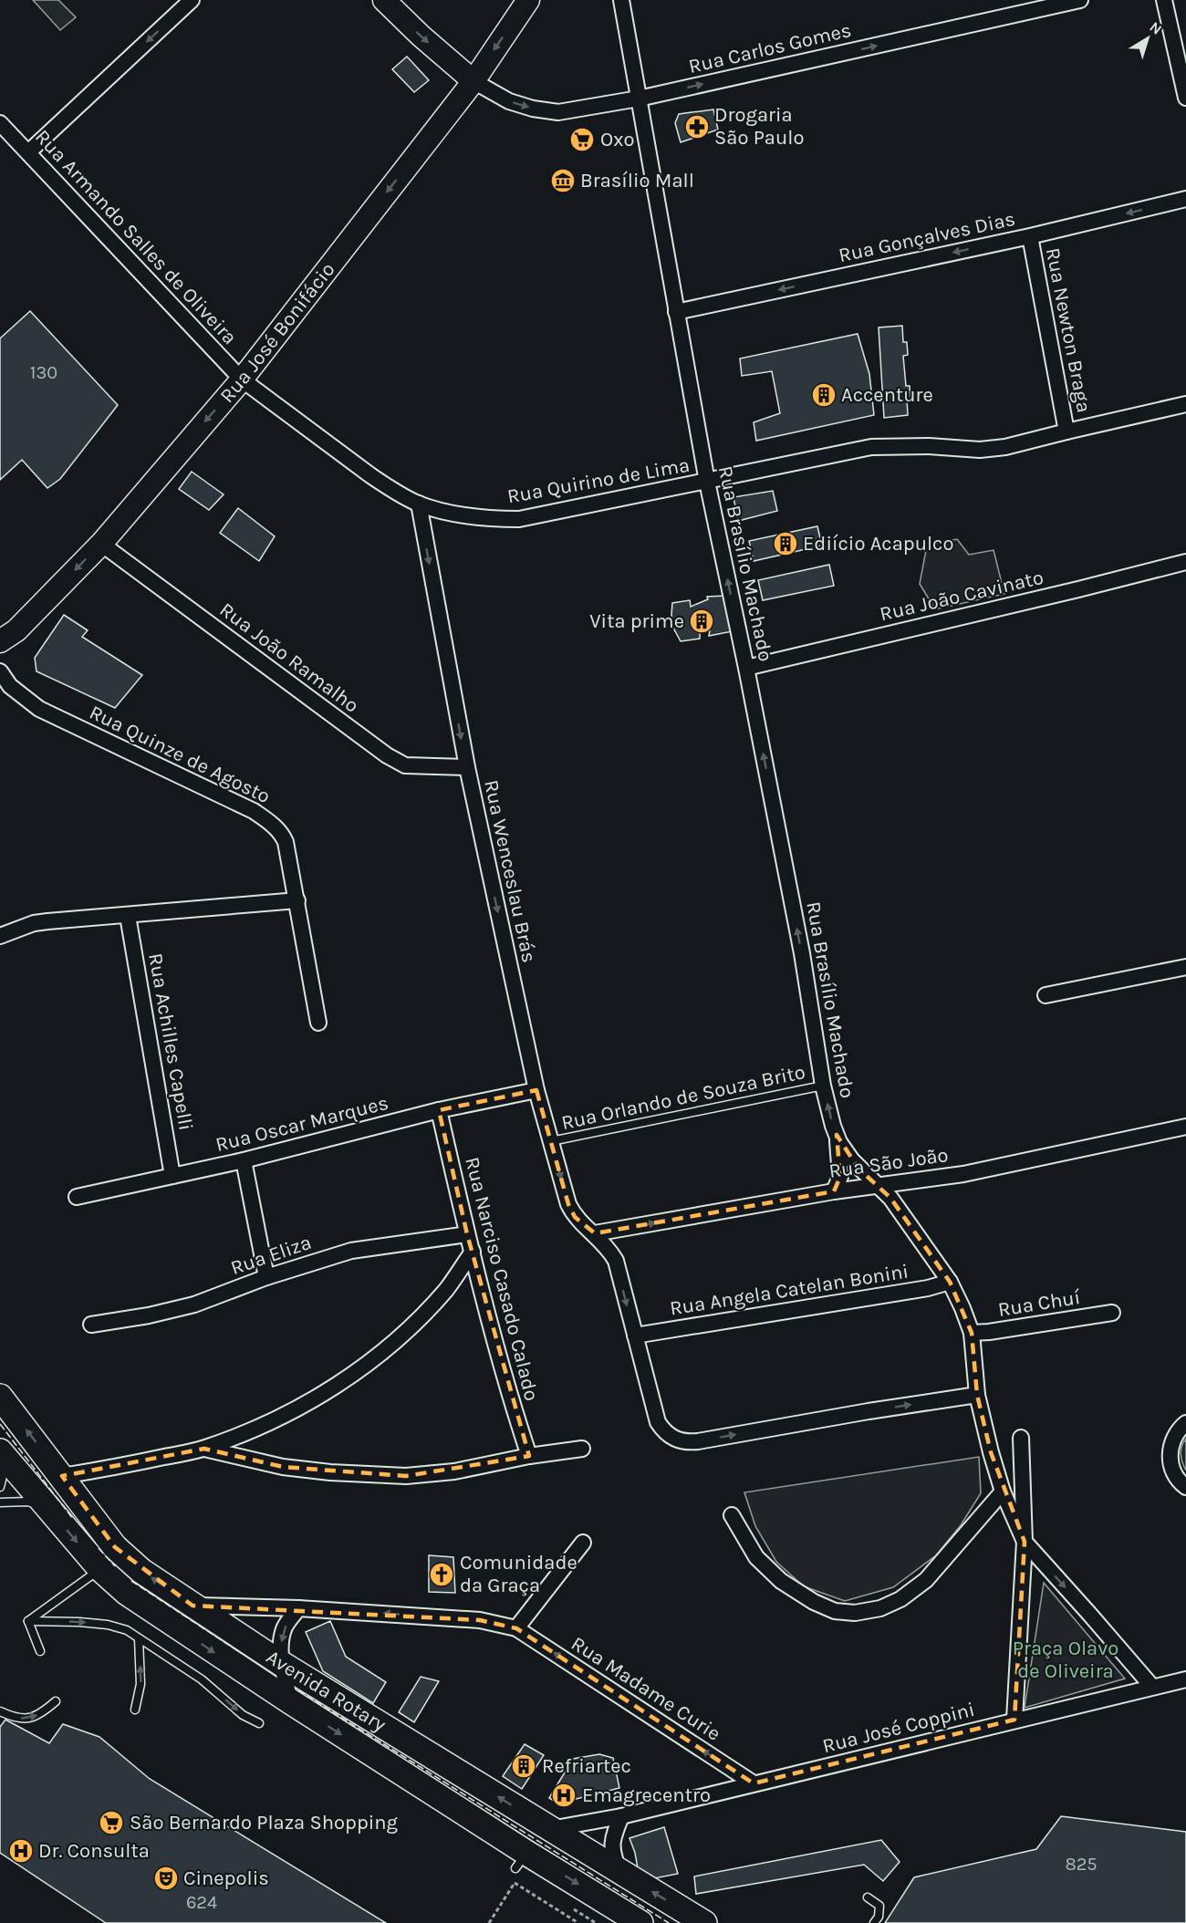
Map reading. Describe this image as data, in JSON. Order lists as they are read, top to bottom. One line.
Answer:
{"streets":{"main road":["Avenida Rotary"],"street":["Rua Carlos Gomes","Rua Armando Salles de Oliveira","Rua Gonçalves Dias","Rua Newton Braga","Rua José Bonifácio","Rua Quirino de Lima","Rua Brasílio Machado","Rua João Cavinato","Rua João Ramalho","Rua Quinze de Agosto","Rua Wenceslau Brás","Rua Achilles Capelli","Rua Oscar Marques","Rua São João","Rua Eliza","Rua Narciso Casado Calado","Rua Angela Catelan Bonini","Rua Chuí","Rua Madame Curie","Rua José Coppini"],"lane":["Rua Orlando de Souza Brito"]},"crossings":[["Rua Carlos Gomes","Rua José Bonifácio"],["Rua Carlos Gomes","Rua Brasílio Machado"],["Rua Armando Salles de Oliveira","Rua José Bonifácio"],["Rua Armando Salles de Oliveira","Rua Quirino de Lima"],["Rua Gonçalves Dias","Rua Newton Braga"],["Rua Gonçalves Dias","Rua Brasílio Machado"],["Rua Newton Braga","Rua Quirino de Lima"],["Rua José Bonifácio","Rua Quirino de Lima"],["Rua José Bonifácio","Rua João Ramalho"],["Rua Quirino de Lima","Rua Brasílio Machado"],["Rua Quirino de Lima","Rua Wenceslau Brás"],["Rua Brasílio Machado","Rua João Cavinato"],["Rua Brasílio Machado","Rua Wenceslau Brás"],["Rua Brasílio Machado","Rua Orlando de Souza Brito"],["Rua Brasílio Machado","Rua São João"],["Rua Brasílio Machado","Rua Angela Catelan Bonini"],["Rua Brasílio Machado","Rua Chuí"],["Rua João Ramalho","Rua Wenceslau Brás"],["Rua Wenceslau Brás","Rua Orlando de Souza Brito"],["Rua Wenceslau Brás","Rua Oscar Marques"],["Rua Wenceslau Brás","Rua São João"],["Rua Wenceslau Brás","Rua Angela Catelan Bonini"],["Rua Achilles Capelli","Rua Oscar Marques"],["Rua Oscar Marques","Rua Narciso Casado Calado"],["Rua Eliza","Rua Narciso Casado Calado"],["Rua Madame Curie","Avenida Rotary"],["Rua Madame Curie","Rua José Coppini"],["Avenida Rotary","Rua José Coppini"]],"one_way":["Rua Carlos Gomes","Rua Gonçalves Dias","Rua José Bonifácio","Rua Brasílio Machado","Rua Wenceslau Brás","Rua São João","Rua Madame Curie"],"parks":["Praça Olavo de Oliveira"],"places":{"pharmacy":["Drogaria São Paulo"],"supermarket":["Oxo","São Bernardo Plaza Shopping"],"museum":["Brasílio Mall"],"building":["Accenture","Ediício Acapulco","Vita prime","Refriartec"],"church":["Comunidade da Graça"],"hospital":["Emagrecentro","Dr. Consulta"],"theatre":["Cinepolis"]},"house_numbers":["130","825","624"],"north":"top right"}
